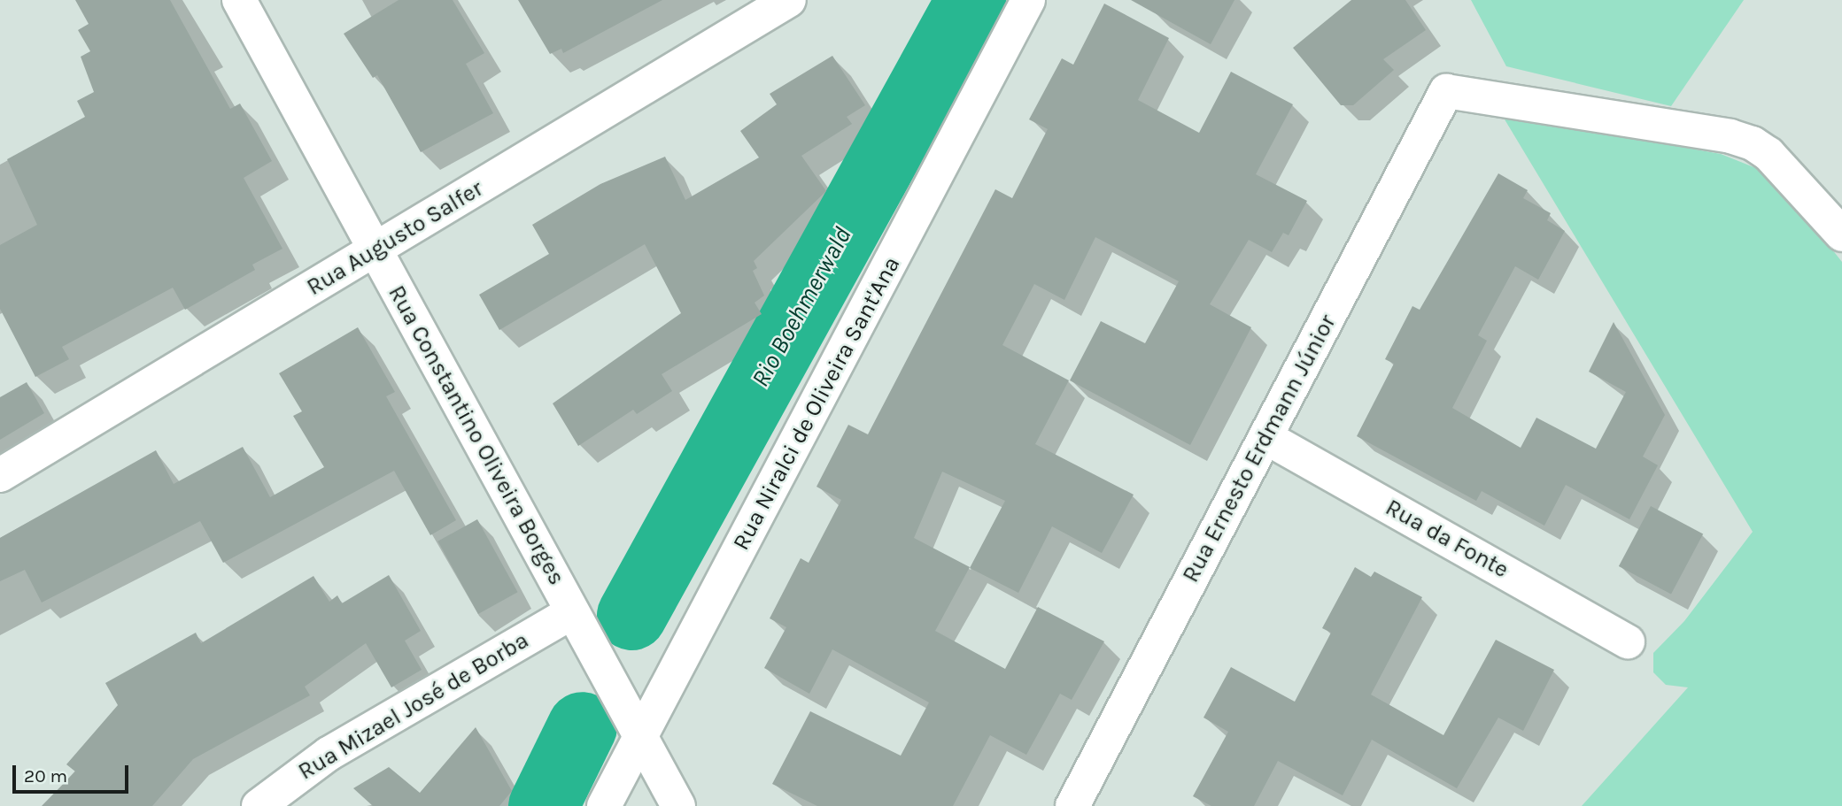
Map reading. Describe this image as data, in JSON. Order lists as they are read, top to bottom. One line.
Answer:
{"streets":{"street":["Rua Augusto Salfer","Rua Niralci de Oliveira Sant'Ana","Rua Constantino Oliveira Borges","Rua Ernesto Erdmann Júnior","Rua da Fonte","Rua Mizael José de Borba"]},"crossings":[["Rua Augusto Salfer","Rua Constantino Oliveira Borges"],["Rua Niralci de Oliveira Sant'Ana","Rua Constantino Oliveira Borges"],["Rua Constantino Oliveira Borges","Rua Mizael José de Borba"],["Rua Ernesto Erdmann Júnior","Rua da Fonte"]],"water":["Rio Boehmerwald"],"scale_bar":"20 m"}
